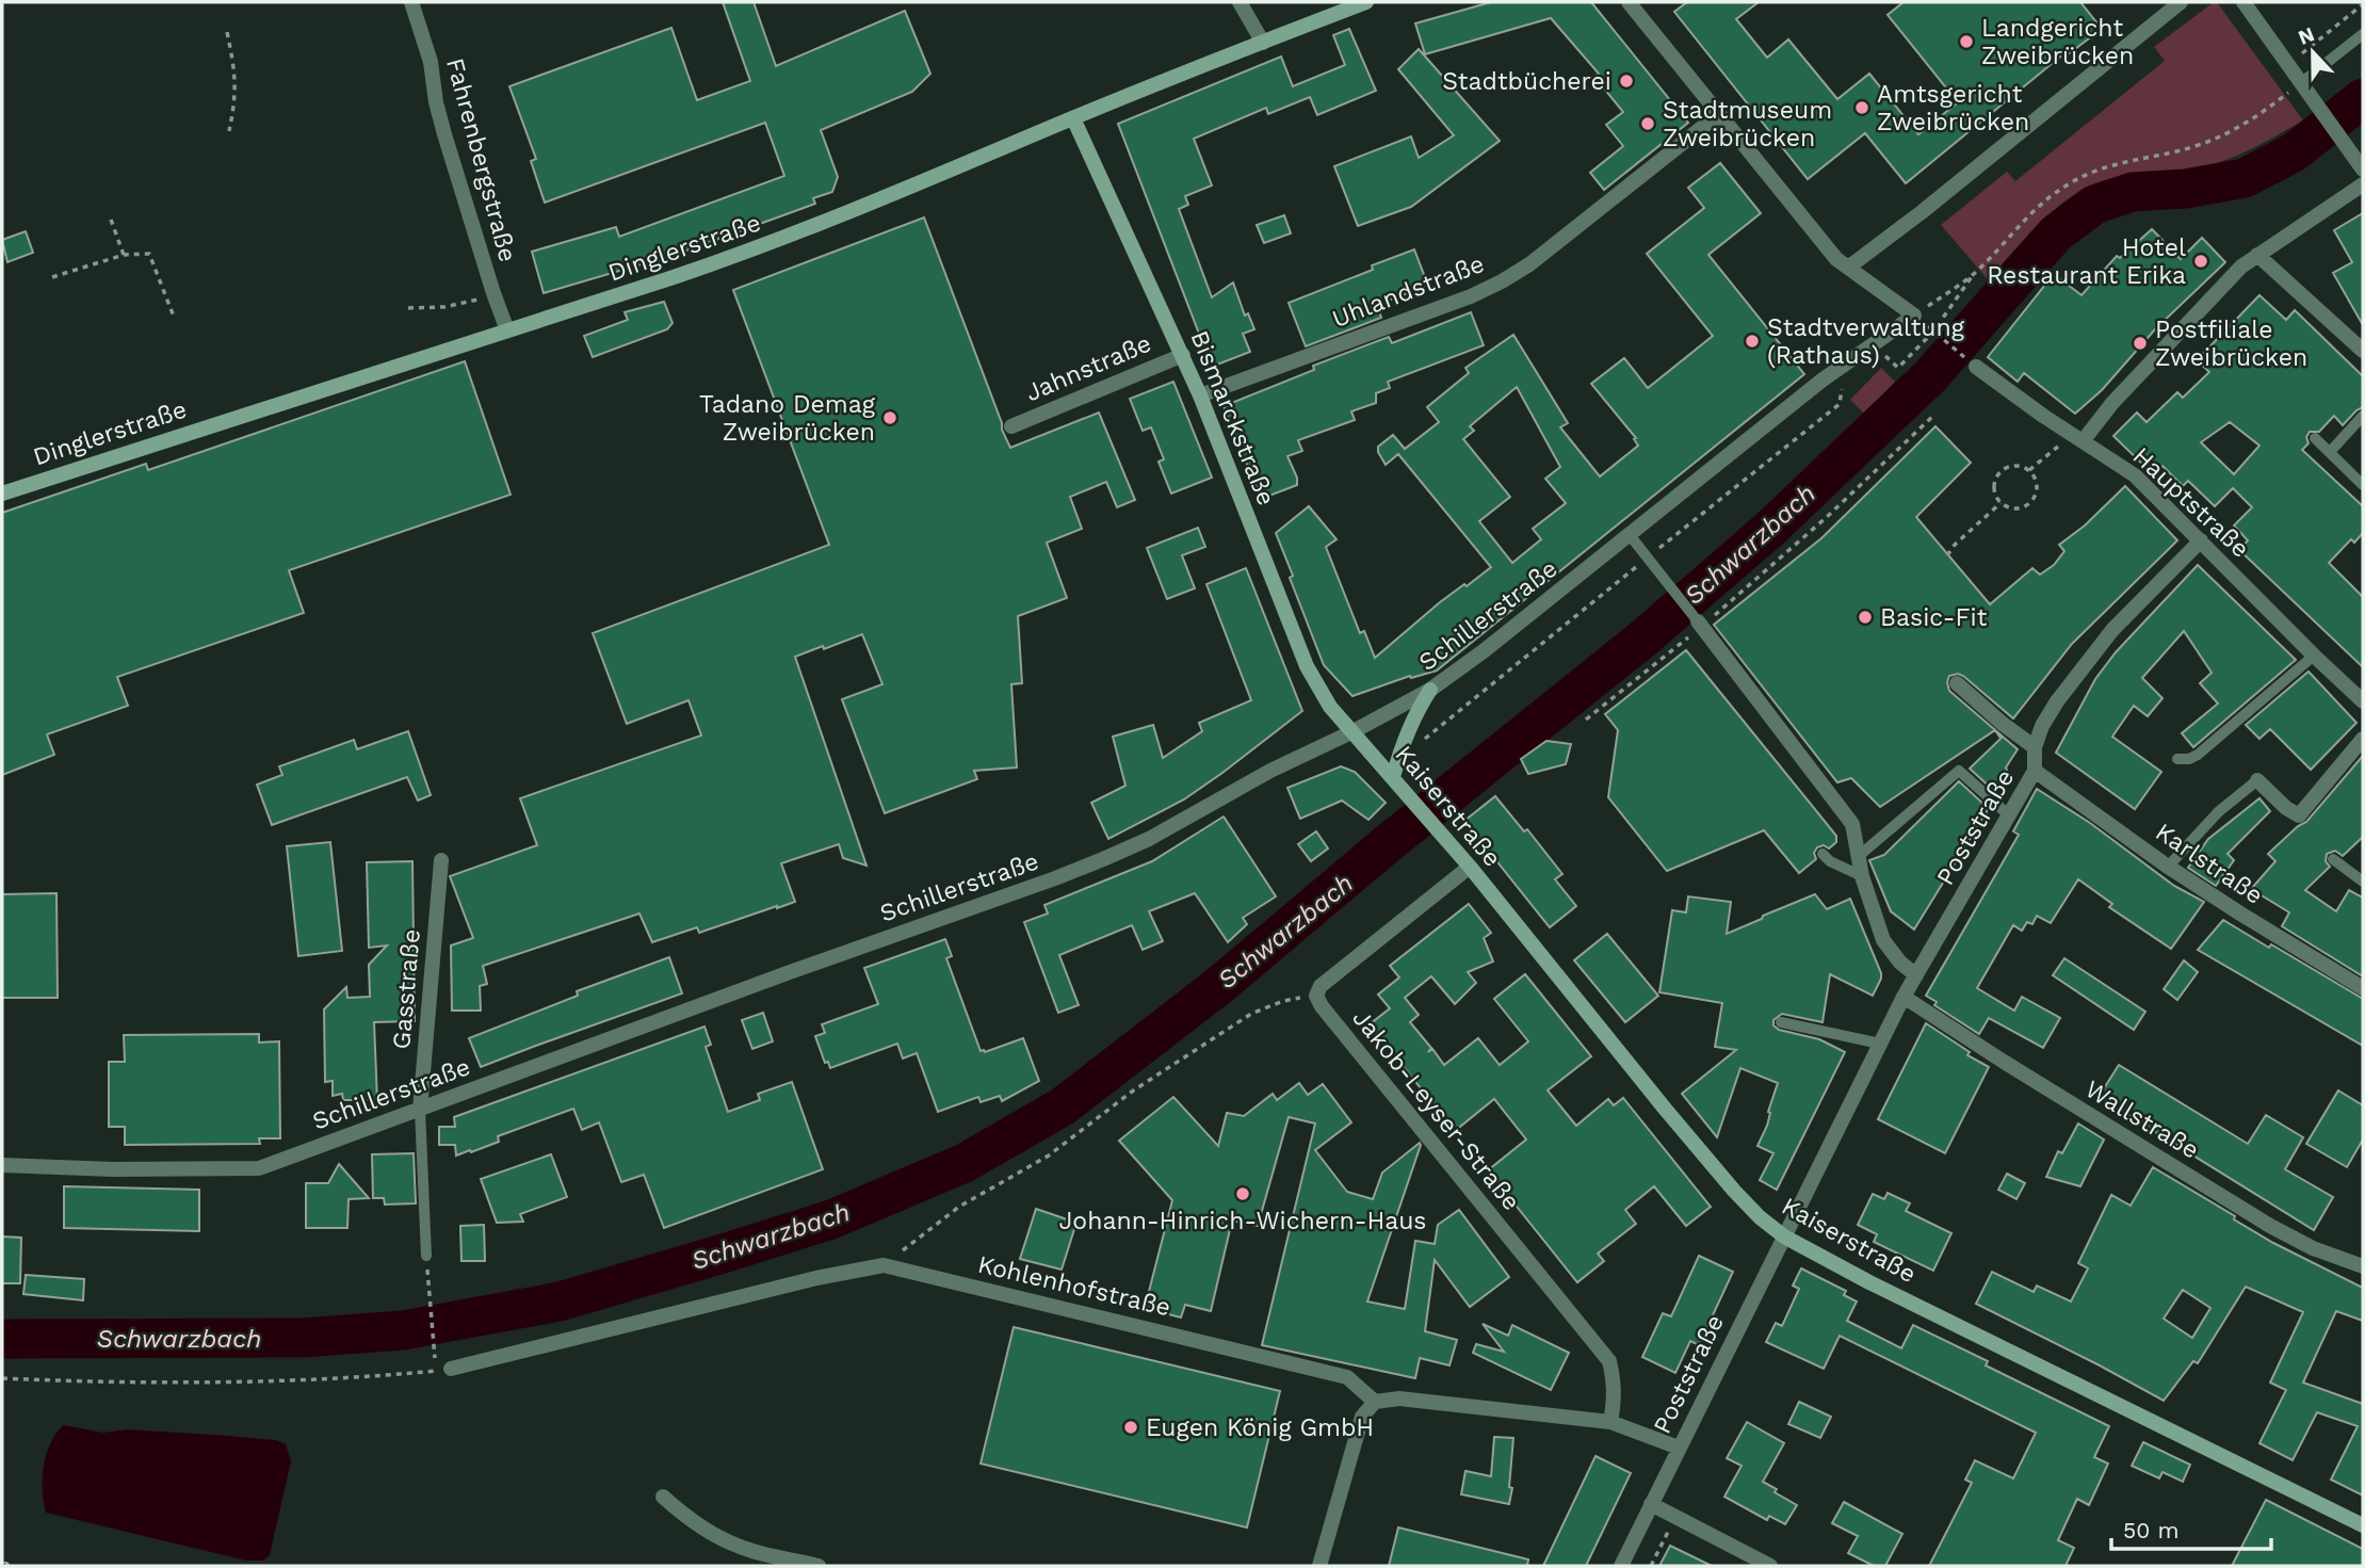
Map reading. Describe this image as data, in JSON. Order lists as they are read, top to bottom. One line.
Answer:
{"streets":{"street":["Fahrenbergstraße","Dinglerstraße","Uhlandstraße","Jahnstraße","Bismarckstraße","Hauptstraße","Schillerstraße","Kaiserstraße","Poststraße","Karlstraße","Gasstraße","Jakob-Leyser-Straße","Wallstraße","Kohlenhofstraße"]},"crossings":[["Fahrenbergstraße","Dinglerstraße"],["Dinglerstraße","Bismarckstraße"],["Uhlandstraße","Bismarckstraße"],["Jahnstraße","Bismarckstraße"],["Bismarckstraße","Schillerstraße"],["Bismarckstraße","Kaiserstraße"],["Hauptstraße","Poststraße"],["Schillerstraße","Kaiserstraße"],["Schillerstraße","Gasstraße"],["Kaiserstraße","Poststraße"],["Poststraße","Karlstraße"],["Poststraße","Wallstraße"]],"water":["Schwarzbach"],"places":["Landgericht Zweibrücken","Stadtbücherei","Amtsgericht Zweibrücken","Stadtmuseum Zweibrücken","Hotel Restaurant Erika","Stadtverwaltung (Rathaus)","Postfiliale Zweibrücken","Tadano Demag Zweibrücken","Basic-Fit","Johann-Hinrich-Wichern-Haus","Eugen König GmbH"],"scale_bar":"50 m","north":"top"}
